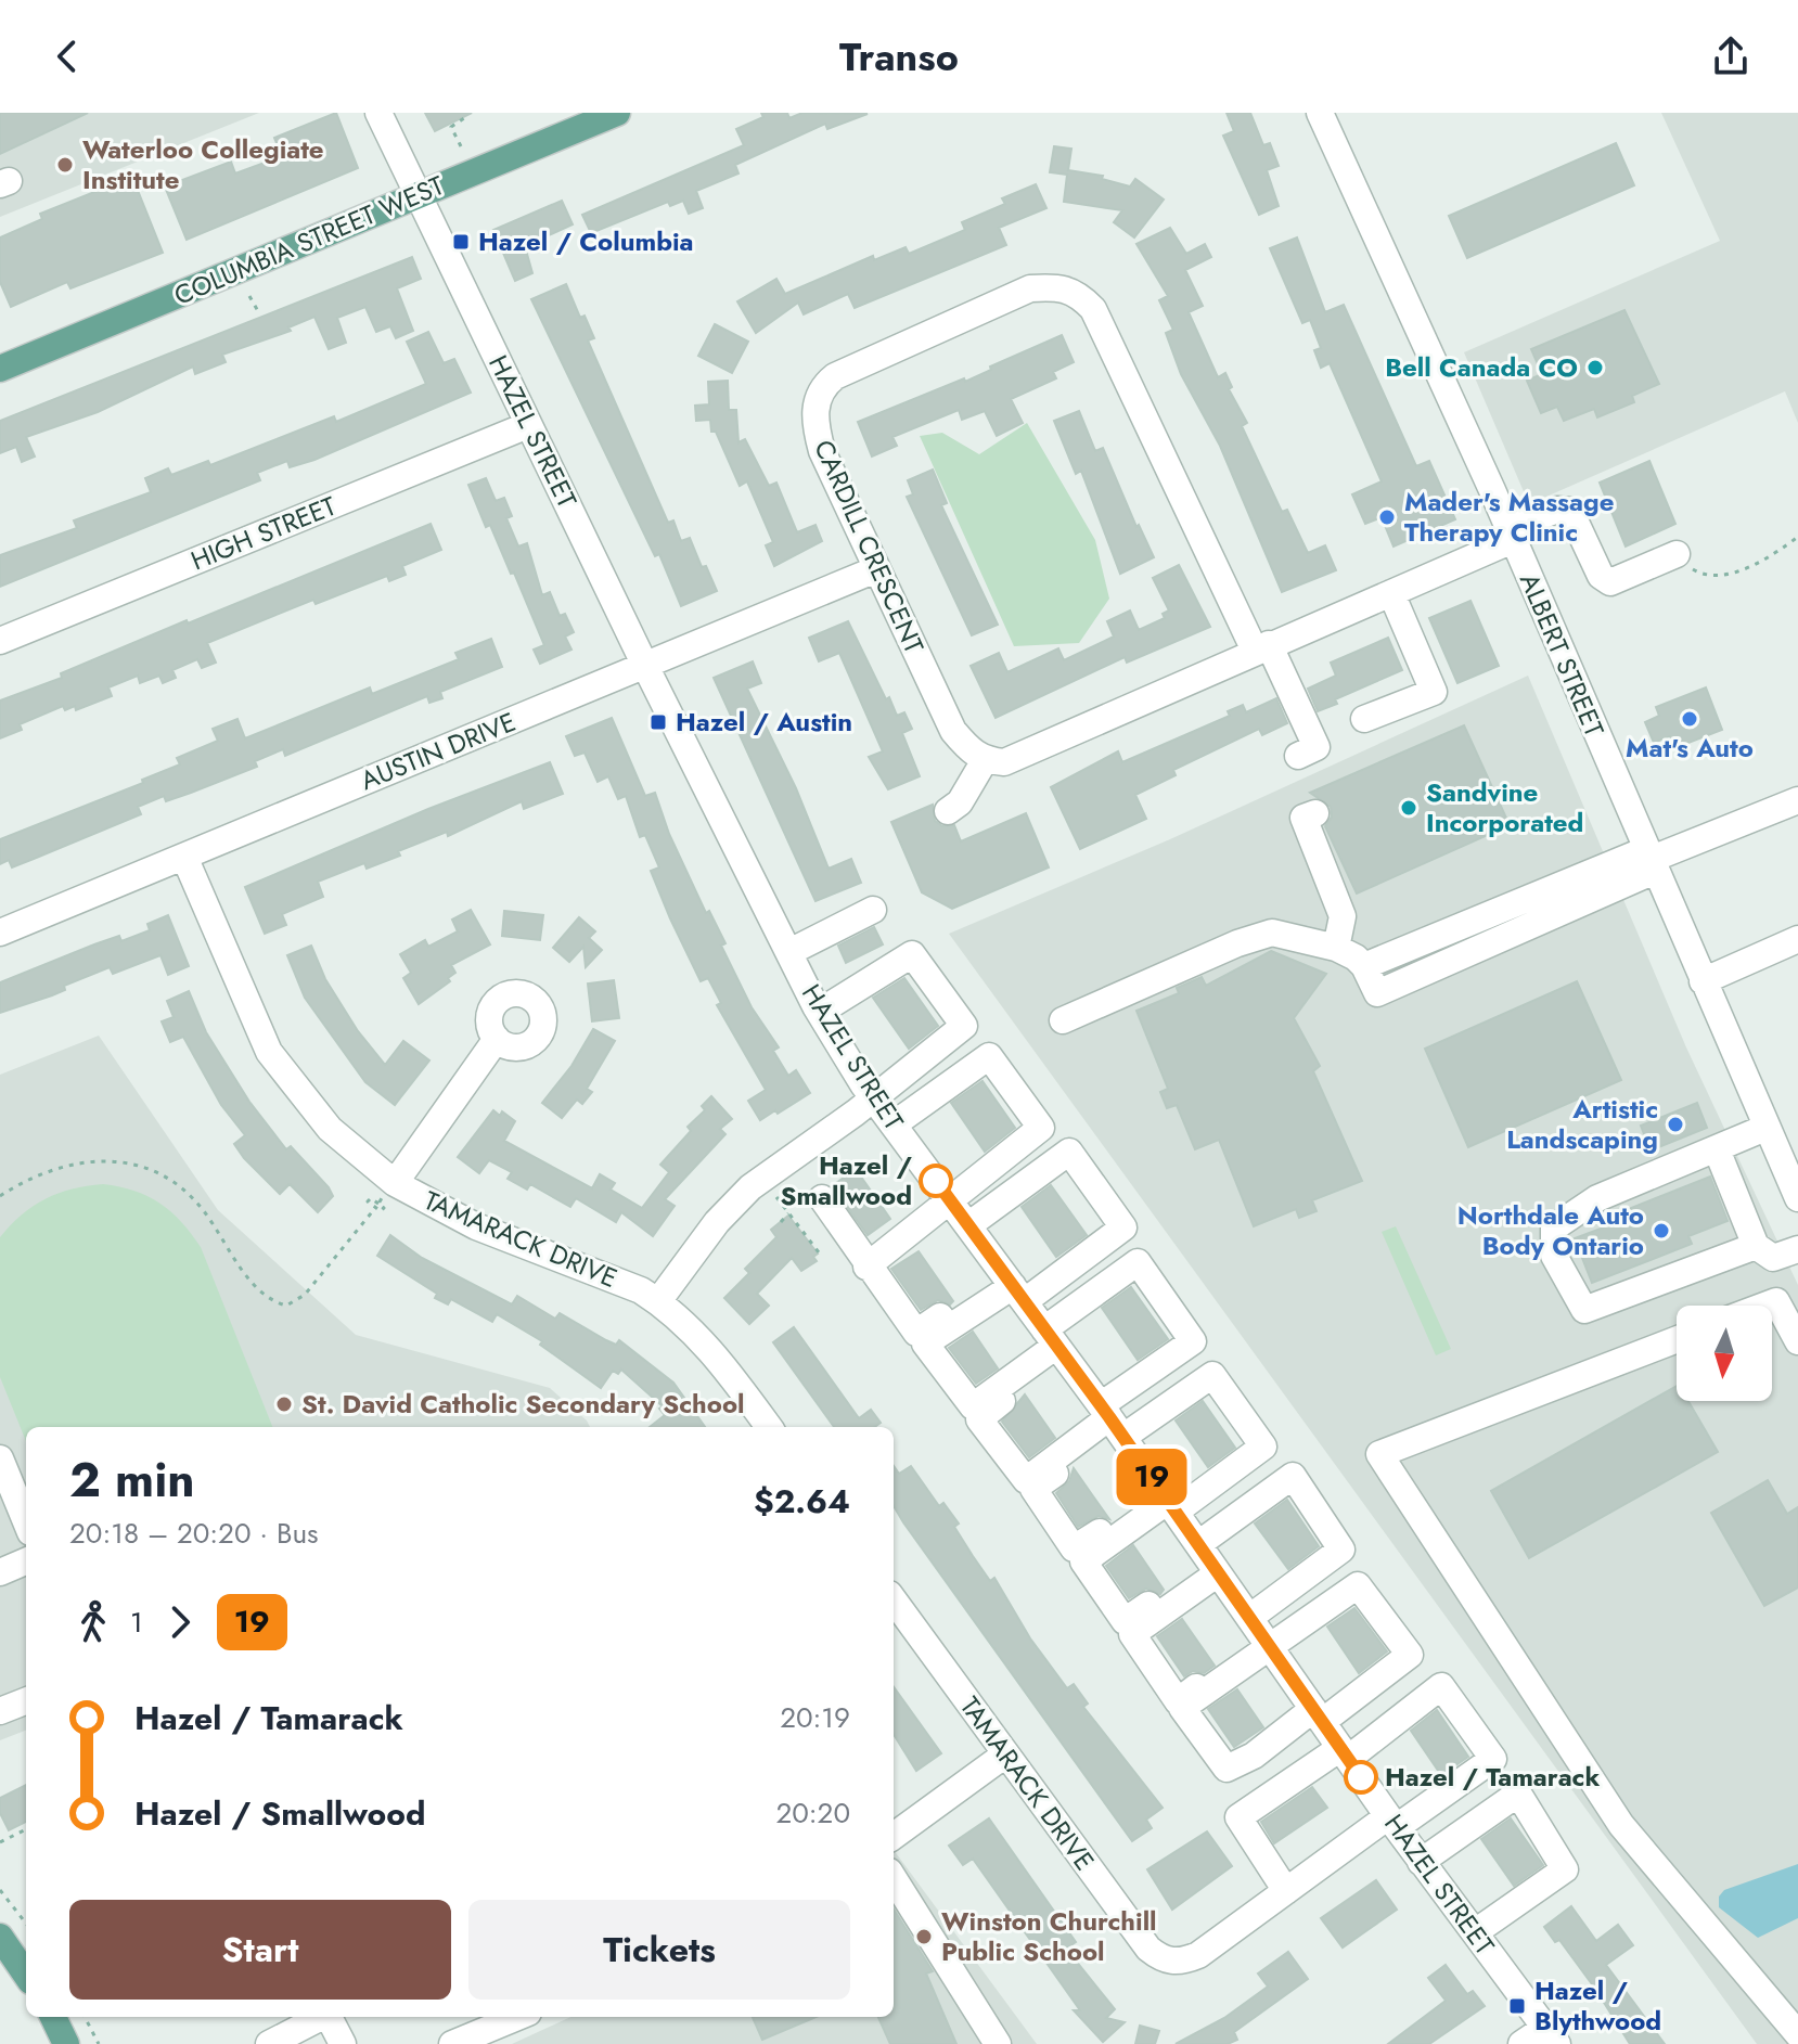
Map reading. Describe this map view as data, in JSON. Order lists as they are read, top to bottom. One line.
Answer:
{"streets":{"main road":["COLUMBIA STREET WEST"],"street":["HAZEL STREET","HIGH STREET","CARDILL CRESCENT","ALBERT STREET","AUSTIN DRIVE","TAMARACK DRIVE"]},"crossings":[["COLUMBIA STREET WEST","HAZEL STREET"],["HAZEL STREET","HIGH STREET"],["HAZEL STREET","AUSTIN DRIVE"],["HAZEL STREET","TAMARACK DRIVE"],["CARDILL CRESCENT","AUSTIN DRIVE"],["AUSTIN DRIVE","TAMARACK DRIVE"]],"places":{"other":["Waterloo Collegiate Institute","Bell Canada CO","Mader's Massage Therapy Clinic","Mat's Auto","Sandvine Incorporated","Artistic Landscaping","Hazel / Smallwood","Northdale Auto Body Ontario","St. David Catholic Secondary School","Hazel / Tamarack","Winston Churchill Public School"],"transit":["Hazel / Columbia","Hazel / Austin","Hazel / Blythwood"]},"lines":["bus line 19"],"north":"bottom","page":{"header":"Transo","on_map":"19","heading":["2 min","20:18 – 20:20 · Bus","$2.64"],"legs":["1","19"],"list":[{"name":"Hazel / Tamarack","value":"20:19"},{"name":"Hazel / Smallwood","value":"20:20"}],"buttons":["Start","Tickets"]}}
